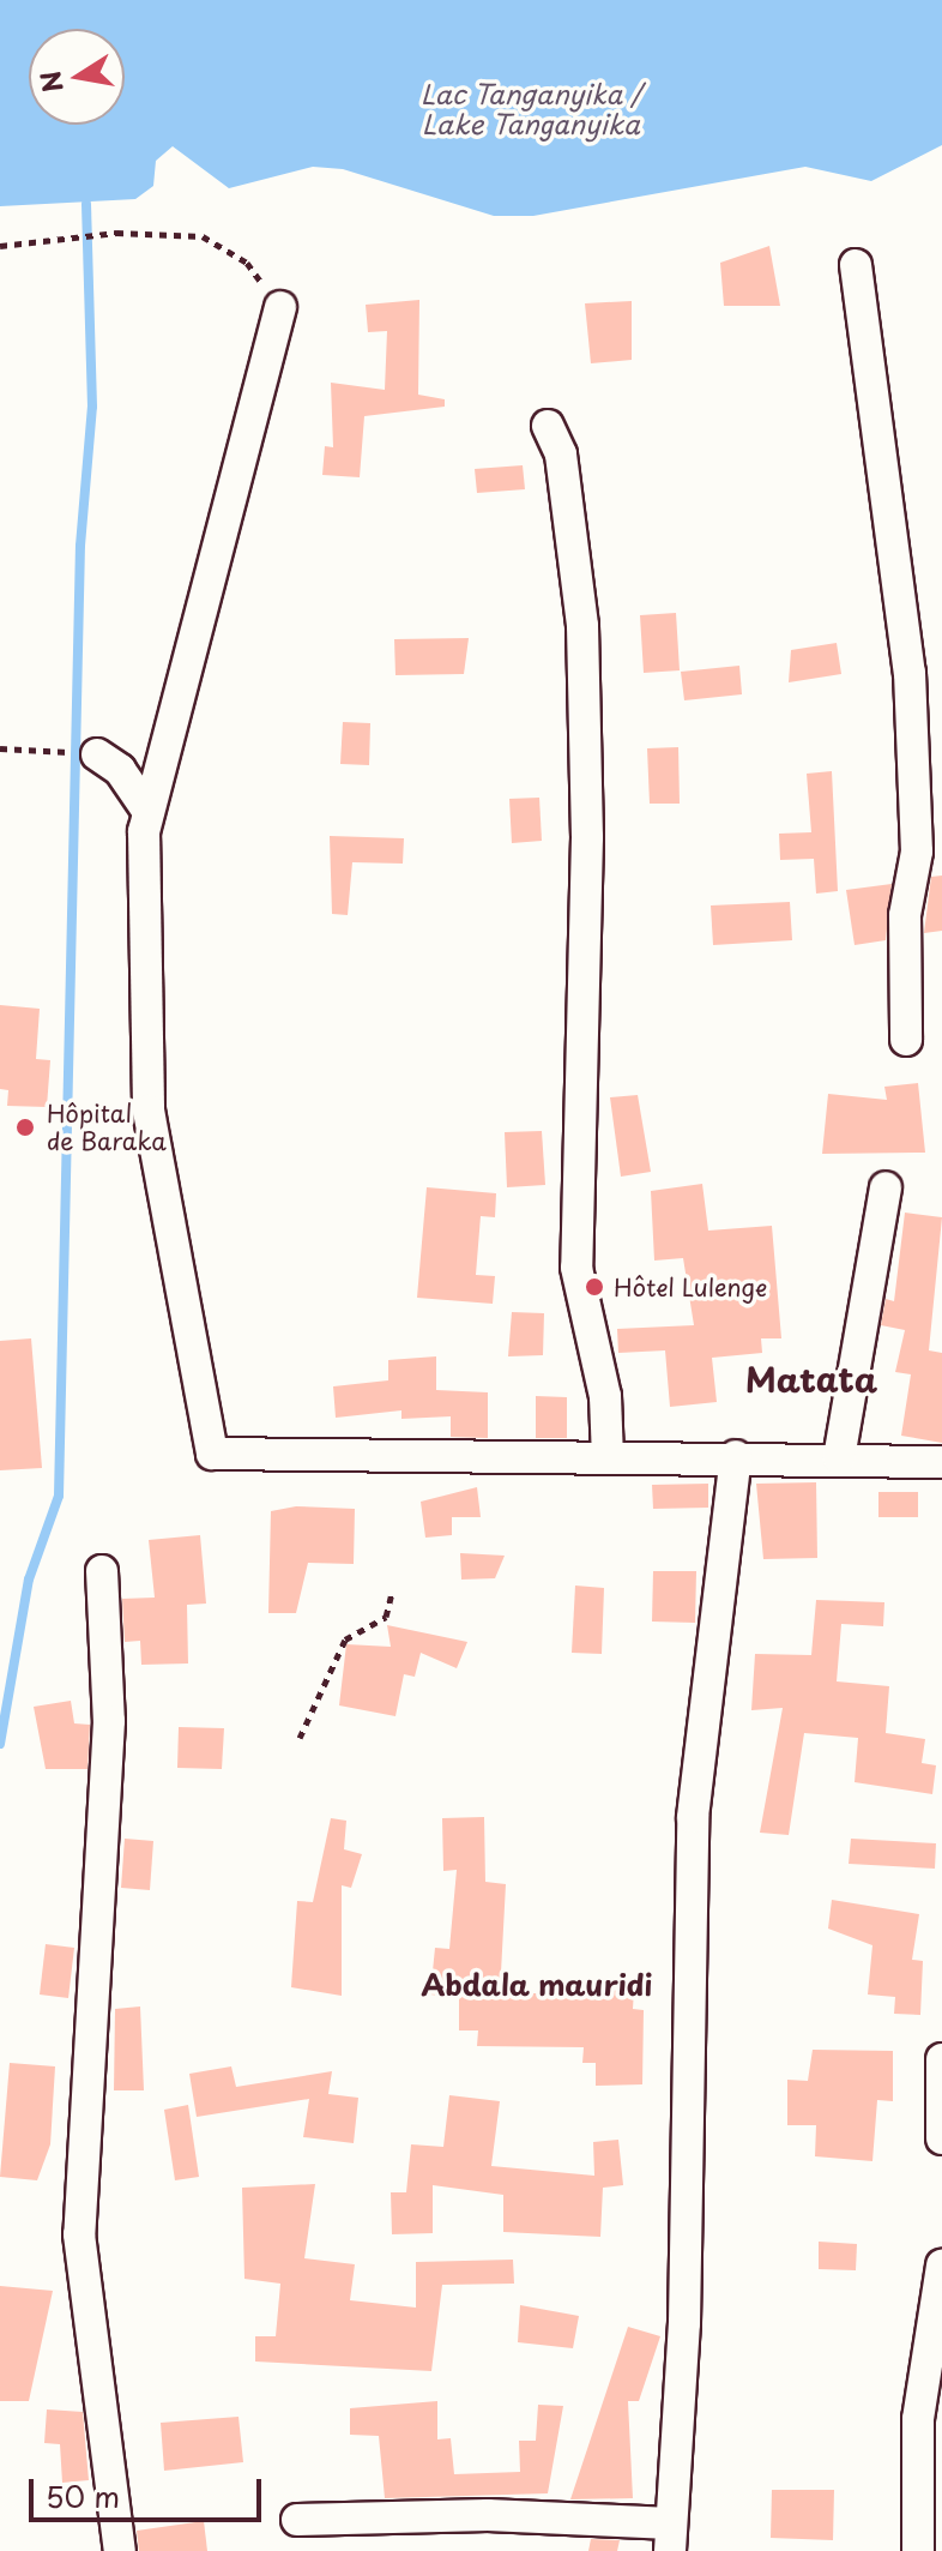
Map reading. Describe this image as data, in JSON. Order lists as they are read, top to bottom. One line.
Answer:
{"districts":["Matata","Abdala mauridi"],"water":["Lac Tanganyika / Lake Tanganyika"],"places":["Hôpital de Baraka","Hôtel Lulenge"],"scale_bar":"50 m","north":"left"}
